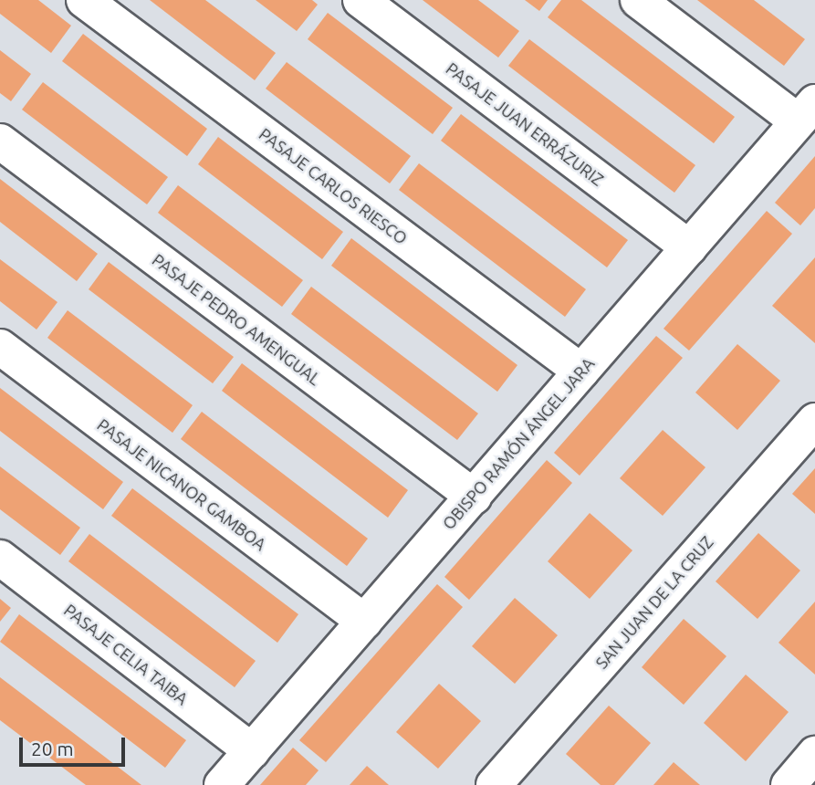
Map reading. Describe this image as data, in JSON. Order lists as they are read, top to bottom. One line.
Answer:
{"streets":{"street":["PASAJE JUAN ERRÁZURIZ","PASAJE CARLOS RIESCO","PASAJE PEDRO AMENGUAL","OBISPO RAMÓN ÁNGEL JARA","PASAJE NICANOR GAMBOA","SAN JUAN DE LA CRUZ","PASAJE CELIA TAIBA"]},"crossings":[["PASAJE JUAN ERRÁZURIZ","OBISPO RAMÓN ÁNGEL JARA"],["PASAJE CARLOS RIESCO","OBISPO RAMÓN ÁNGEL JARA"],["PASAJE PEDRO AMENGUAL","OBISPO RAMÓN ÁNGEL JARA"],["OBISPO RAMÓN ÁNGEL JARA","PASAJE NICANOR GAMBOA"],["OBISPO RAMÓN ÁNGEL JARA","PASAJE CELIA TAIBA"]],"scale_bar":"20 m"}
